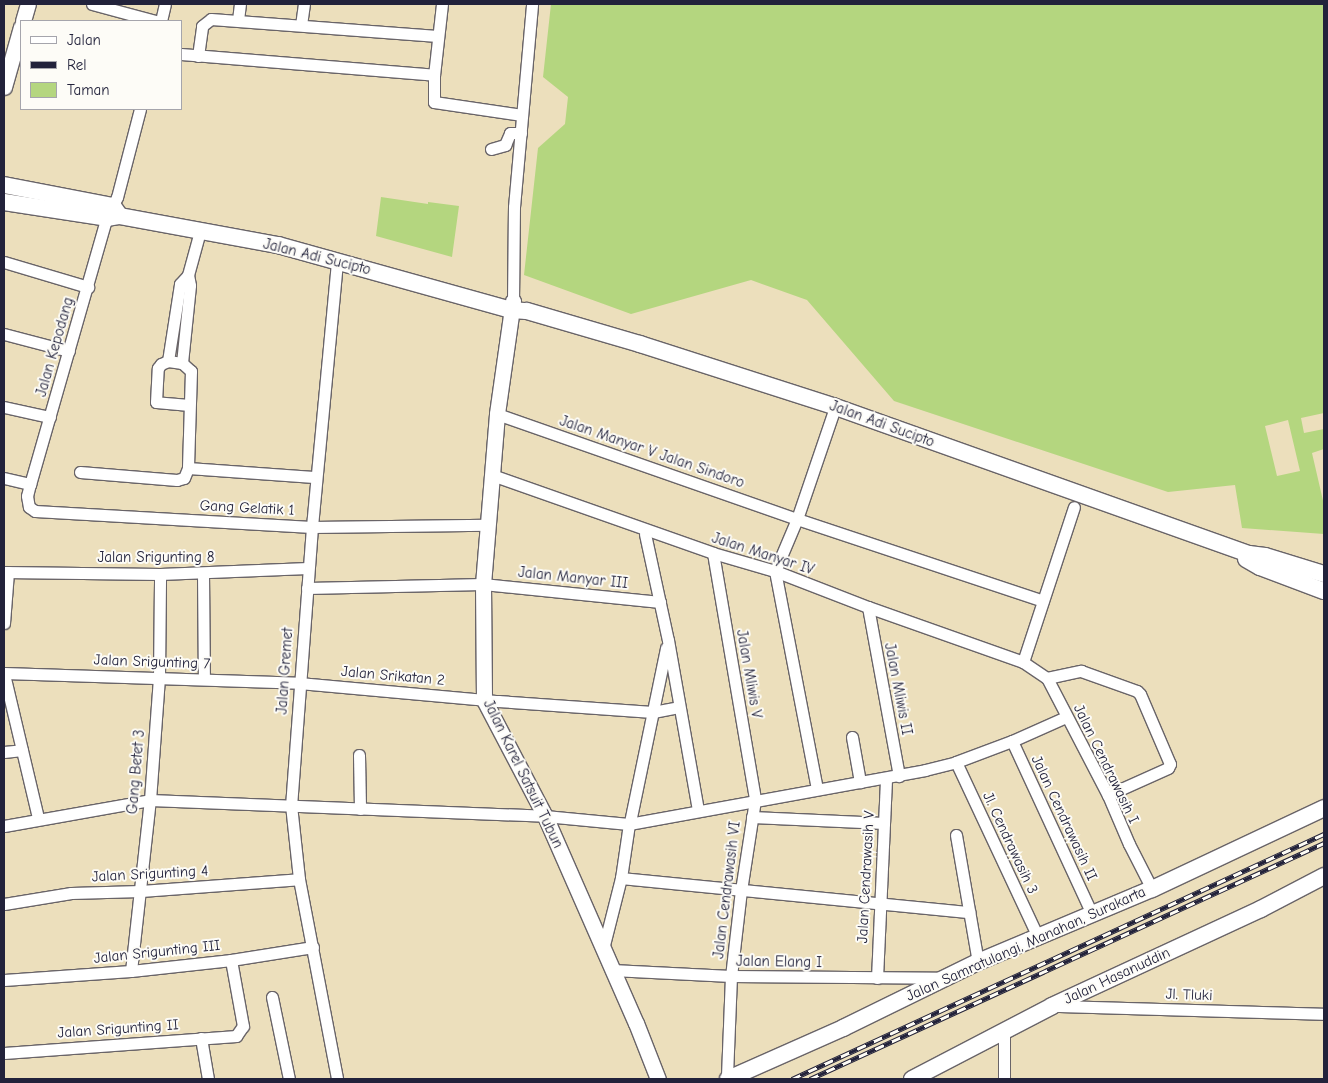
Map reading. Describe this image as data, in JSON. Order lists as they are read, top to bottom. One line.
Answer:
{"streets":{"main road":["Jalan Adi Sucipto","Jalan Samratulangi, Manahan, Surakarta","Jalan Hasanuddin"],"street":["Jalan Kepodang","Jalan Manyar V Jalan Sindoro","Gang Gelatik 1","Jalan Manyar IV","Jalan Srigunting 8","Jalan Manyar III","Jalan Srigunting 7","Jalan Gremet","Jalan Mliwis V","Jalan Srikatan 2","Jalan Mliwis II","Jalan Cendrawasih I","Gang Betet 3","Jalan Karel Satsuit Tubun","Jalan Cendrawasih II","Jl. Cendrawasih 3","Jalan Srigunting 4","Jalan Cendrawasih V","Jalan Cendrawasih VI","Jalan Srigunting III","Jalan Elang I","Jl. Tluki","Jalan Srigunting II"]},"crossings":[["Jalan Adi Sucipto","Jalan Kepodang"],["Jalan Adi Sucipto","Jalan Gremet"],["Jalan Adi Sucipto","Jalan Karel Satsuit Tubun"],["Jalan Kepodang","Gang Gelatik 1"],["Jalan Manyar V Jalan Sindoro","Jalan Karel Satsuit Tubun"],["Gang Gelatik 1","Jalan Gremet"],["Gang Gelatik 1","Jalan Karel Satsuit Tubun"],["Jalan Manyar IV","Jalan Mliwis V"],["Jalan Manyar IV","Jalan Mliwis II"],["Jalan Manyar IV","Jalan Karel Satsuit Tubun"],["Jalan Srigunting 8","Jalan Gremet"],["Jalan Srigunting 8","Gang Betet 3"],["Jalan Manyar III","Jalan Gremet"],["Jalan Manyar III","Jalan Karel Satsuit Tubun"],["Jalan Srigunting 7","Jalan Gremet"],["Jalan Srigunting 7","Jalan Srikatan 2"],["Jalan Srigunting 7","Gang Betet 3"],["Jalan Gremet","Jalan Srikatan 2"],["Jalan Gremet","Jalan Srigunting 4"],["Jalan Gremet","Jalan Srigunting III"],["Jalan Mliwis V","Jalan Cendrawasih VI"],["Jalan Srikatan 2","Jalan Karel Satsuit Tubun"],["Jalan Cendrawasih I","Jalan Samratulangi, Manahan, Surakarta"],["Gang Betet 3","Jalan Srigunting 4"],["Gang Betet 3","Jalan Srigunting III"],["Jalan Karel Satsuit Tubun","Jalan Elang I"],["Jl. Cendrawasih 3","Jalan Samratulangi, Manahan, Surakarta"],["Jalan Cendrawasih V","Jalan Elang I"],["Jalan Cendrawasih VI","Jalan Samratulangi, Manahan, Surakarta"],["Jalan Cendrawasih VI","Jalan Elang I"],["Jalan Samratulangi, Manahan, Surakarta","Jalan Elang I"],["Jalan Srigunting III","Jalan Srigunting II"],["Jalan Hasanuddin","Jl. Tluki"]],"legend":["Jalan","Rel","Taman"]}
